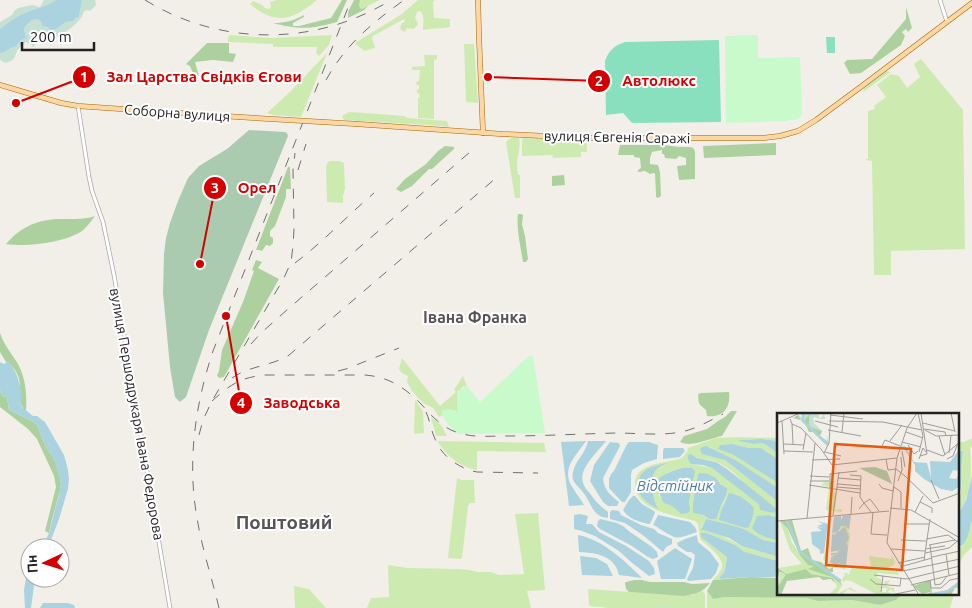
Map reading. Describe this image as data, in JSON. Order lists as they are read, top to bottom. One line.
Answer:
{"streets":{"main road":["Соборна вулиця","вулиця Євгенія Саражі"],"street":["вулиця Першодрукаря Івана Федорова"]},"crossings":[["Соборна вулиця","вулиця Євгенія Саражі"],["Соборна вулиця","вулиця Першодрукаря Івана Федорова"]],"districts":["Івана Франка","Поштовий"],"water":["Відстійник"],"places":["Автолюкс","Зал Царства Свідків Єгови","Орел","Заводська"],"scale_bar":"200 m","north":"left"}
